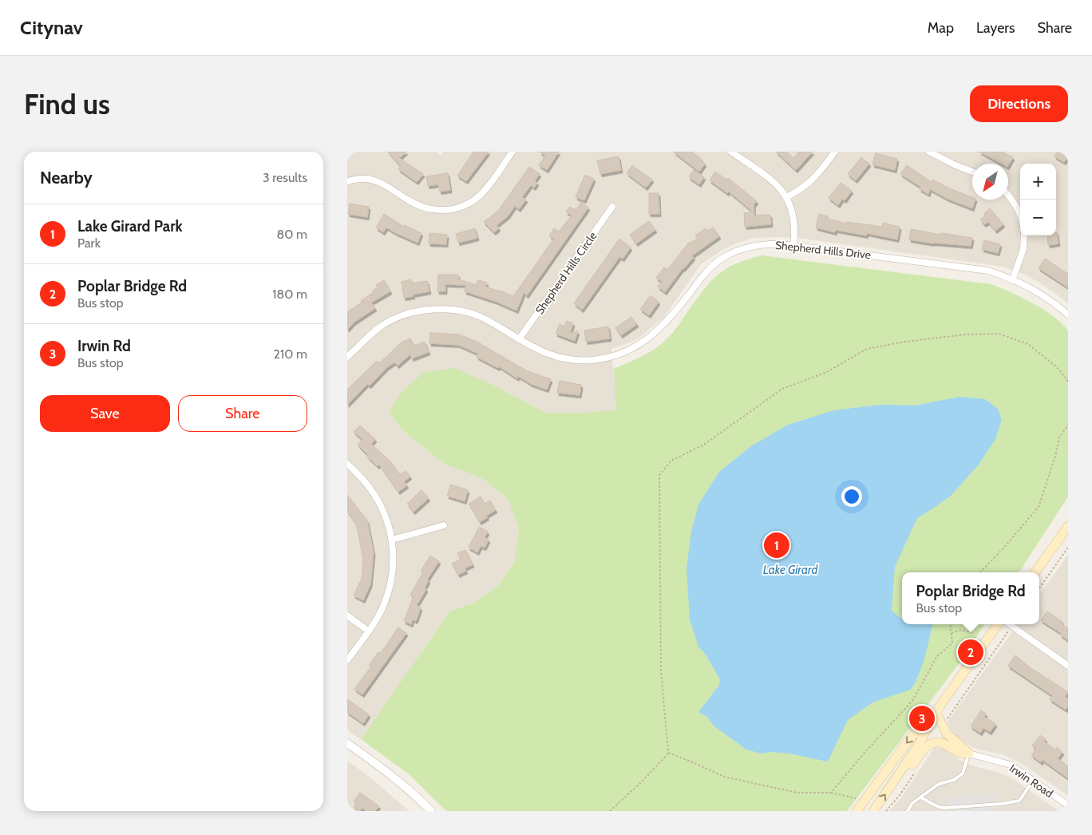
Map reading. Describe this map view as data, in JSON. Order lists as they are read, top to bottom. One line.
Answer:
{"streets":{"street":["Shepherd Hills Drive","Shepherd Hills Circle","Irwin Road"]},"crossings":[["Shepherd Hills Drive","Shepherd Hills Circle"]],"water":["Lake Girard"],"north":"bottom left","page":{"header":"Citynav","nav":["Map","Layers","Share"],"buttons":["Directions",["Save","Share"]],"title":"Find us","heading":["Nearby","3 results"],"map_buttons":["+","−"],"list":[{"mark":"1","name":"Lake Girard Park","note":"Park","value":"80 m"},{"mark":"2","name":"Poplar Bridge Rd","note":"Bus stop","value":"180 m"},{"mark":"3","name":"Irwin Rd","note":"Bus stop","value":"210 m"}],"pins":["1","2","3"],"popup":["Poplar Bridge Rd","Bus stop"]}}
